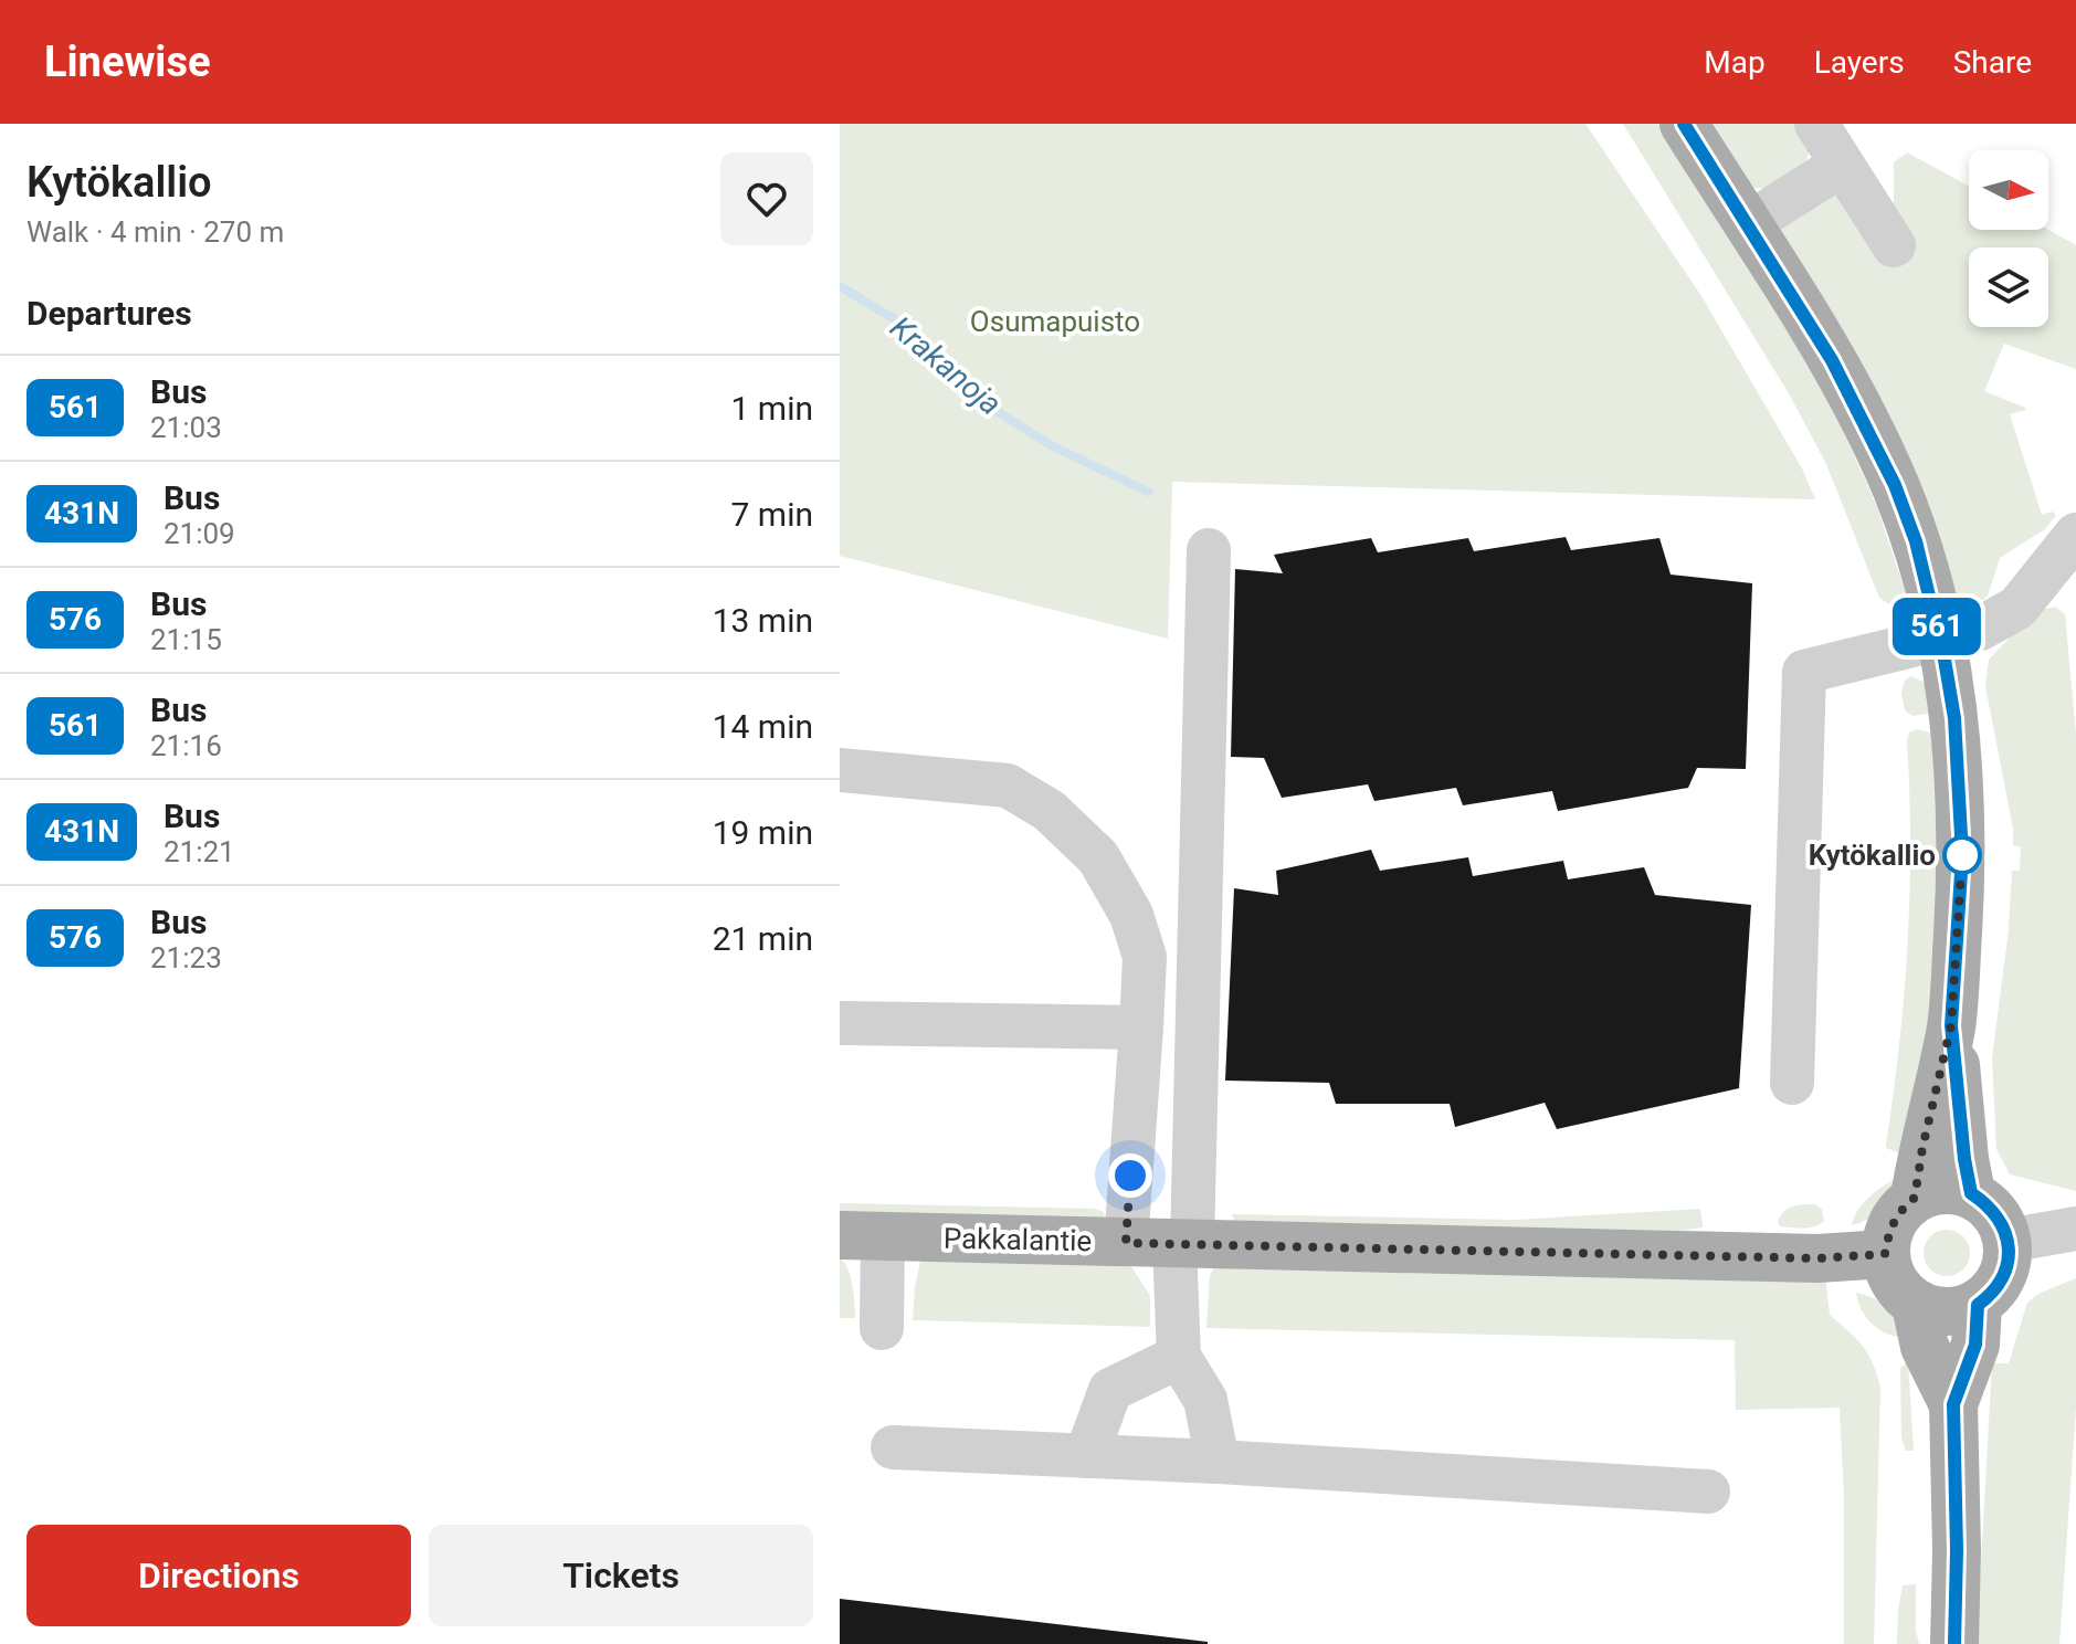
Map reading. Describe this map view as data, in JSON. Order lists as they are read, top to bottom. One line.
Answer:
{"streets":{"main road":["Pakkalantie"]},"water":["Krakanoja"],"parks":["Osumapuisto"],"places":["Kytökallio"],"lines":["bus line 561"],"north":"right","page":{"header":"Linewise","nav":["Map","Layers","Share"],"heading":[["Kytökallio","Walk · 4 min · 270 m"],"Departures"],"on_map":"561","list":[{"mark":"561","name":"Bus","note":"21:03","value":"1 min"},{"mark":"431N","name":"Bus","note":"21:09","value":"7 min"},{"mark":"576","name":"Bus","note":"21:15","value":"13 min"},{"mark":"561","name":"Bus","note":"21:16","value":"14 min"},{"mark":"431N","name":"Bus","note":"21:21","value":"19 min"},{"mark":"576","name":"Bus","note":"21:23","value":"21 min"}],"buttons":["Directions","Tickets"]}}
